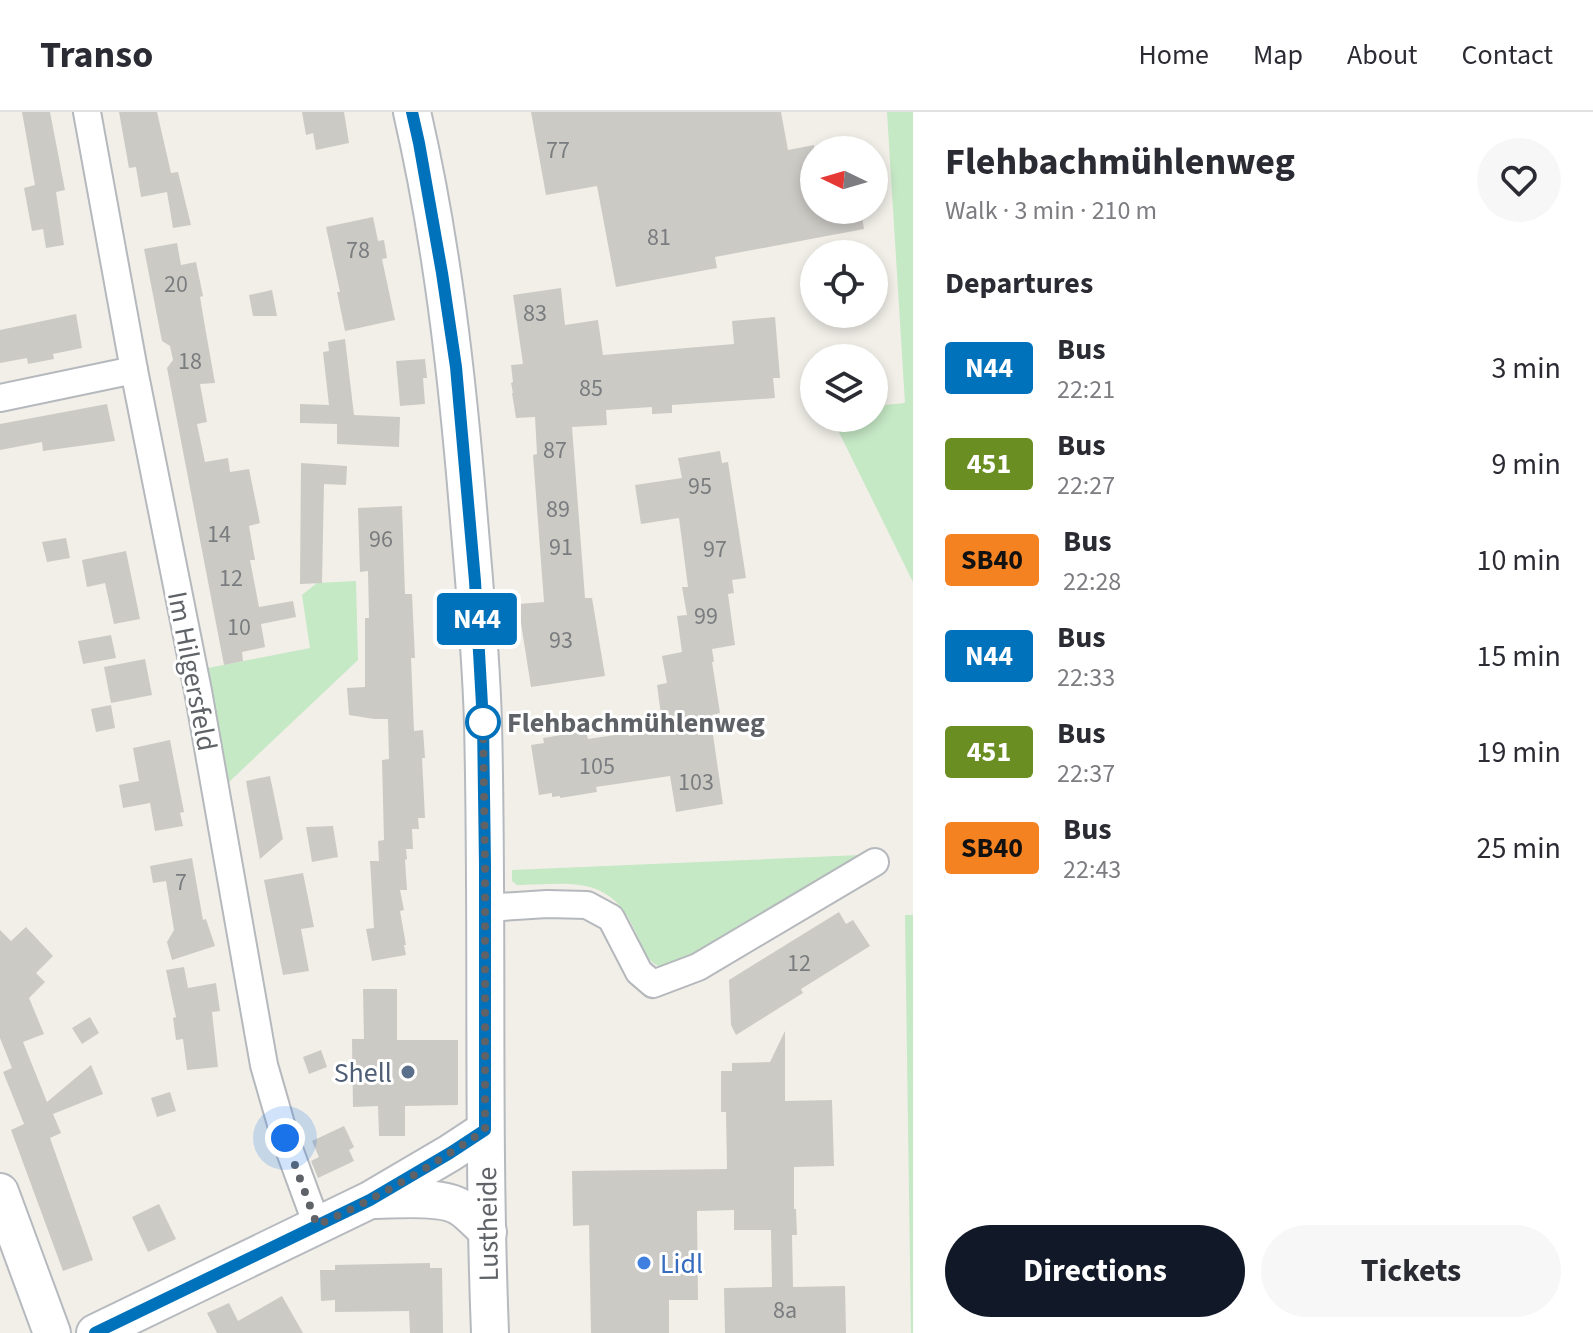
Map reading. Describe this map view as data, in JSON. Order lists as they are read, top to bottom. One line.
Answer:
{"streets":{"main road":["Lustheide"],"street":["Im Hilgersfeld"]},"places":["Flehbachmühlenweg","Shell","Lidl"],"lines":["bus line N44"],"house_numbers":["77","81","78","20","83","18","85","87","95","89","14","96","91","97","12","99","10","93","105","103","7","12","8a"],"north":"left","page":{"header":"Transo","nav":["Home","Map","About","Contact"],"on_map":"N44","heading":[["Flehbachmühlenweg","Walk · 3 min · 210 m"],"Departures"],"list":[{"mark":"N44","name":"Bus","note":"22:21","value":"3 min"},{"mark":"451","name":"Bus","note":"22:27","value":"9 min"},{"mark":"SB40","name":"Bus","note":"22:28","value":"10 min"},{"mark":"N44","name":"Bus","note":"22:33","value":"15 min"},{"mark":"451","name":"Bus","note":"22:37","value":"19 min"},{"mark":"SB40","name":"Bus","note":"22:43","value":"25 min"}],"buttons":["Directions","Tickets"]}}
